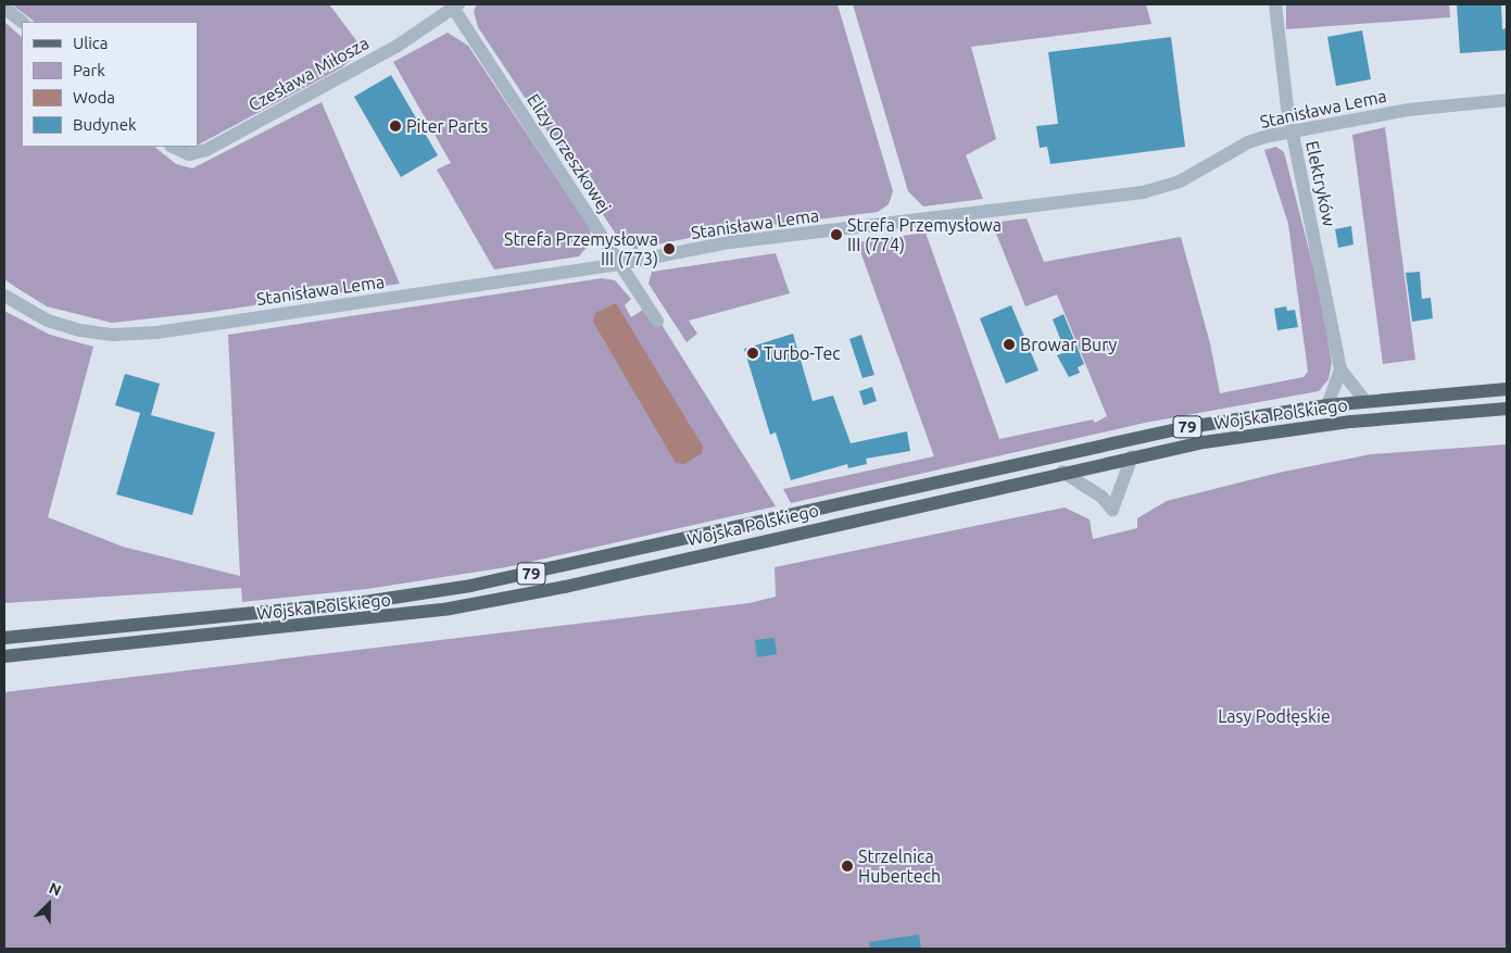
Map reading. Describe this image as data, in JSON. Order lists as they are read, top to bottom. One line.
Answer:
{"streets":{"main road":["Wojska Polskiego","79"],"street":["Czesława Miłosza","Stanisława Lema","Elizy Orzeszkowej","Elektryków"]},"crossings":[["Czesława Miłosza","Elizy Orzeszkowej"],["Stanisława Lema","Elizy Orzeszkowej"],["Stanisława Lema","Elektryków"],["Elektryków","Wojska Polskiego"]],"parks":["Lasy Podłęskie"],"places":["Piter Parts","Strefa Przemysłowa III (774)","Strefa Przemysłowa III (773)","Browar Bury","Turbo-Tec","Strzelnica Hubertech"],"legend":["Ulica","Park","Woda","Budynek"],"north":"top right"}
